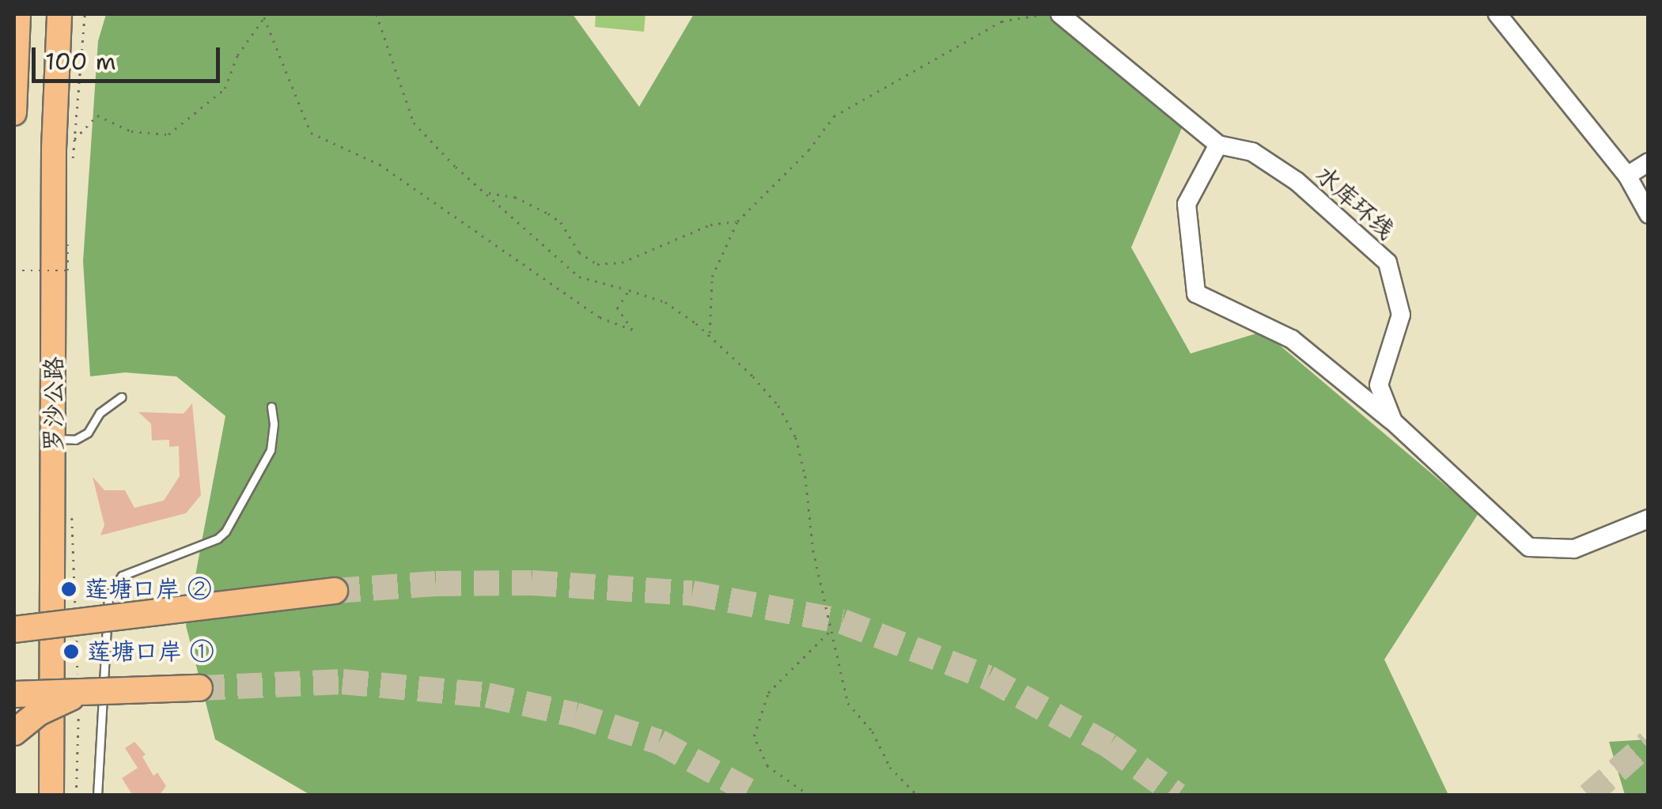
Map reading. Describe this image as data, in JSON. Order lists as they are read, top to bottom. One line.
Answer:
{"streets":{"highway":["罗沙公路"],"street":["水库环线"]},"places":["莲塘口岸 ②","莲塘口岸 ①"],"scale_bar":"100 m"}
